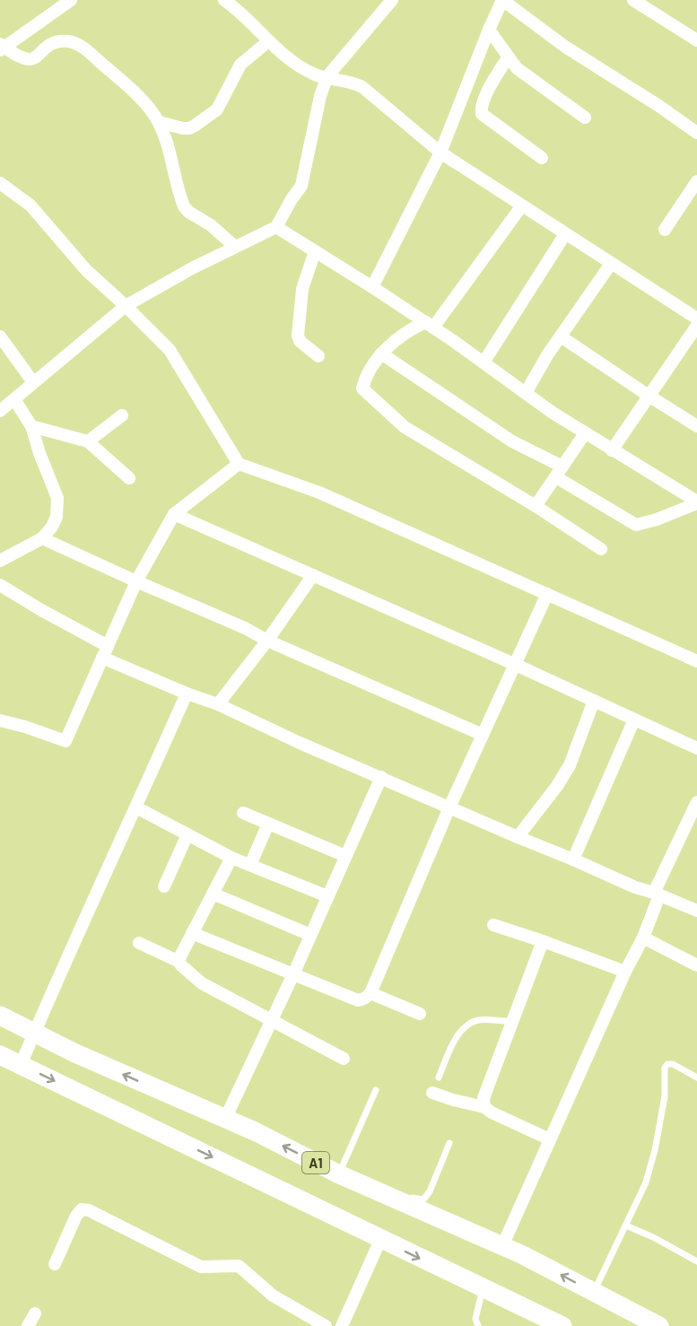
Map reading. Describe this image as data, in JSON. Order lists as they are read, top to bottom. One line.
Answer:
{"streets":{"main road":["A1"]}}
